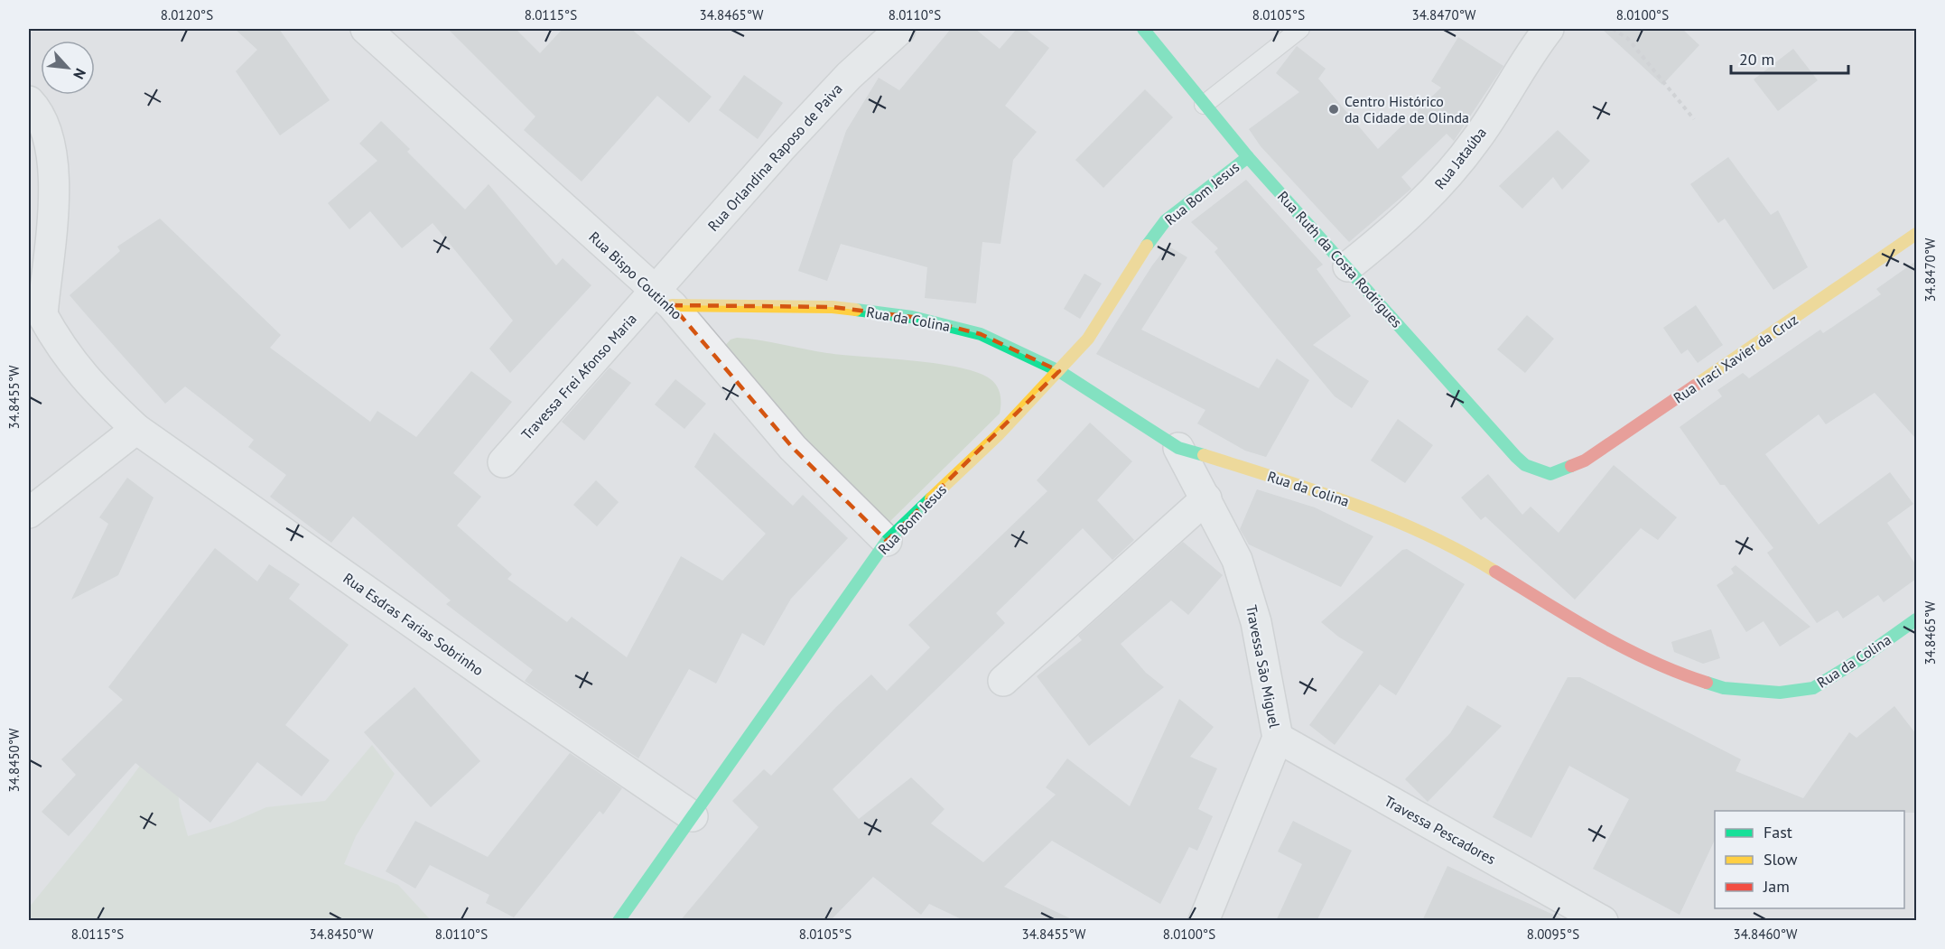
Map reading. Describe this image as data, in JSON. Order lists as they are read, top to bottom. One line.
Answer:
{"streets":{"street":["Rua Orlandina Raposo de Paiva","Rua Jataúba","Rua Bom Jesus","Rua Ruth da Costa Rodrigues","Rua Bispo Coutinho","Rua da Colina","Rua Iraci Xavier da Cruz","Travessa Frei Afonso Maria","Rua Esdras Farias Sobrinho","Travessa São Miguel","Travessa Pescadores"]},"crossings":[["Rua Orlandina Raposo de Paiva","Rua Bispo Coutinho"],["Rua Orlandina Raposo de Paiva","Rua da Colina"],["Rua Orlandina Raposo de Paiva","Travessa Frei Afonso Maria"],["Rua Jataúba","Rua Ruth da Costa Rodrigues"],["Rua Bom Jesus","Rua Ruth da Costa Rodrigues"],["Rua Bom Jesus","Rua Bispo Coutinho"],["Rua Bom Jesus","Rua da Colina"],["Rua Bom Jesus","Rua Esdras Farias Sobrinho"],["Rua Ruth da Costa Rodrigues","Rua Iraci Xavier da Cruz"],["Rua Bispo Coutinho","Rua da Colina"],["Rua Bispo Coutinho","Travessa Frei Afonso Maria"],["Rua da Colina","Travessa Frei Afonso Maria"],["Rua da Colina","Travessa São Miguel"],["Travessa São Miguel","Travessa Pescadores"]],"places":["Centro Histórico da Cidade de Olinda"],"legend":["Fast","Slow","Jam"],"scale_bar":"20 m","north":"bottom right","coordinates":["8.0120°S","8.0115°S","34.8465°W","8.0110°S","8.0105°S","34.8470°W","8.0100°S","34.8455°W","34.8450°W","8.0095°S","34.8460°W"]}
